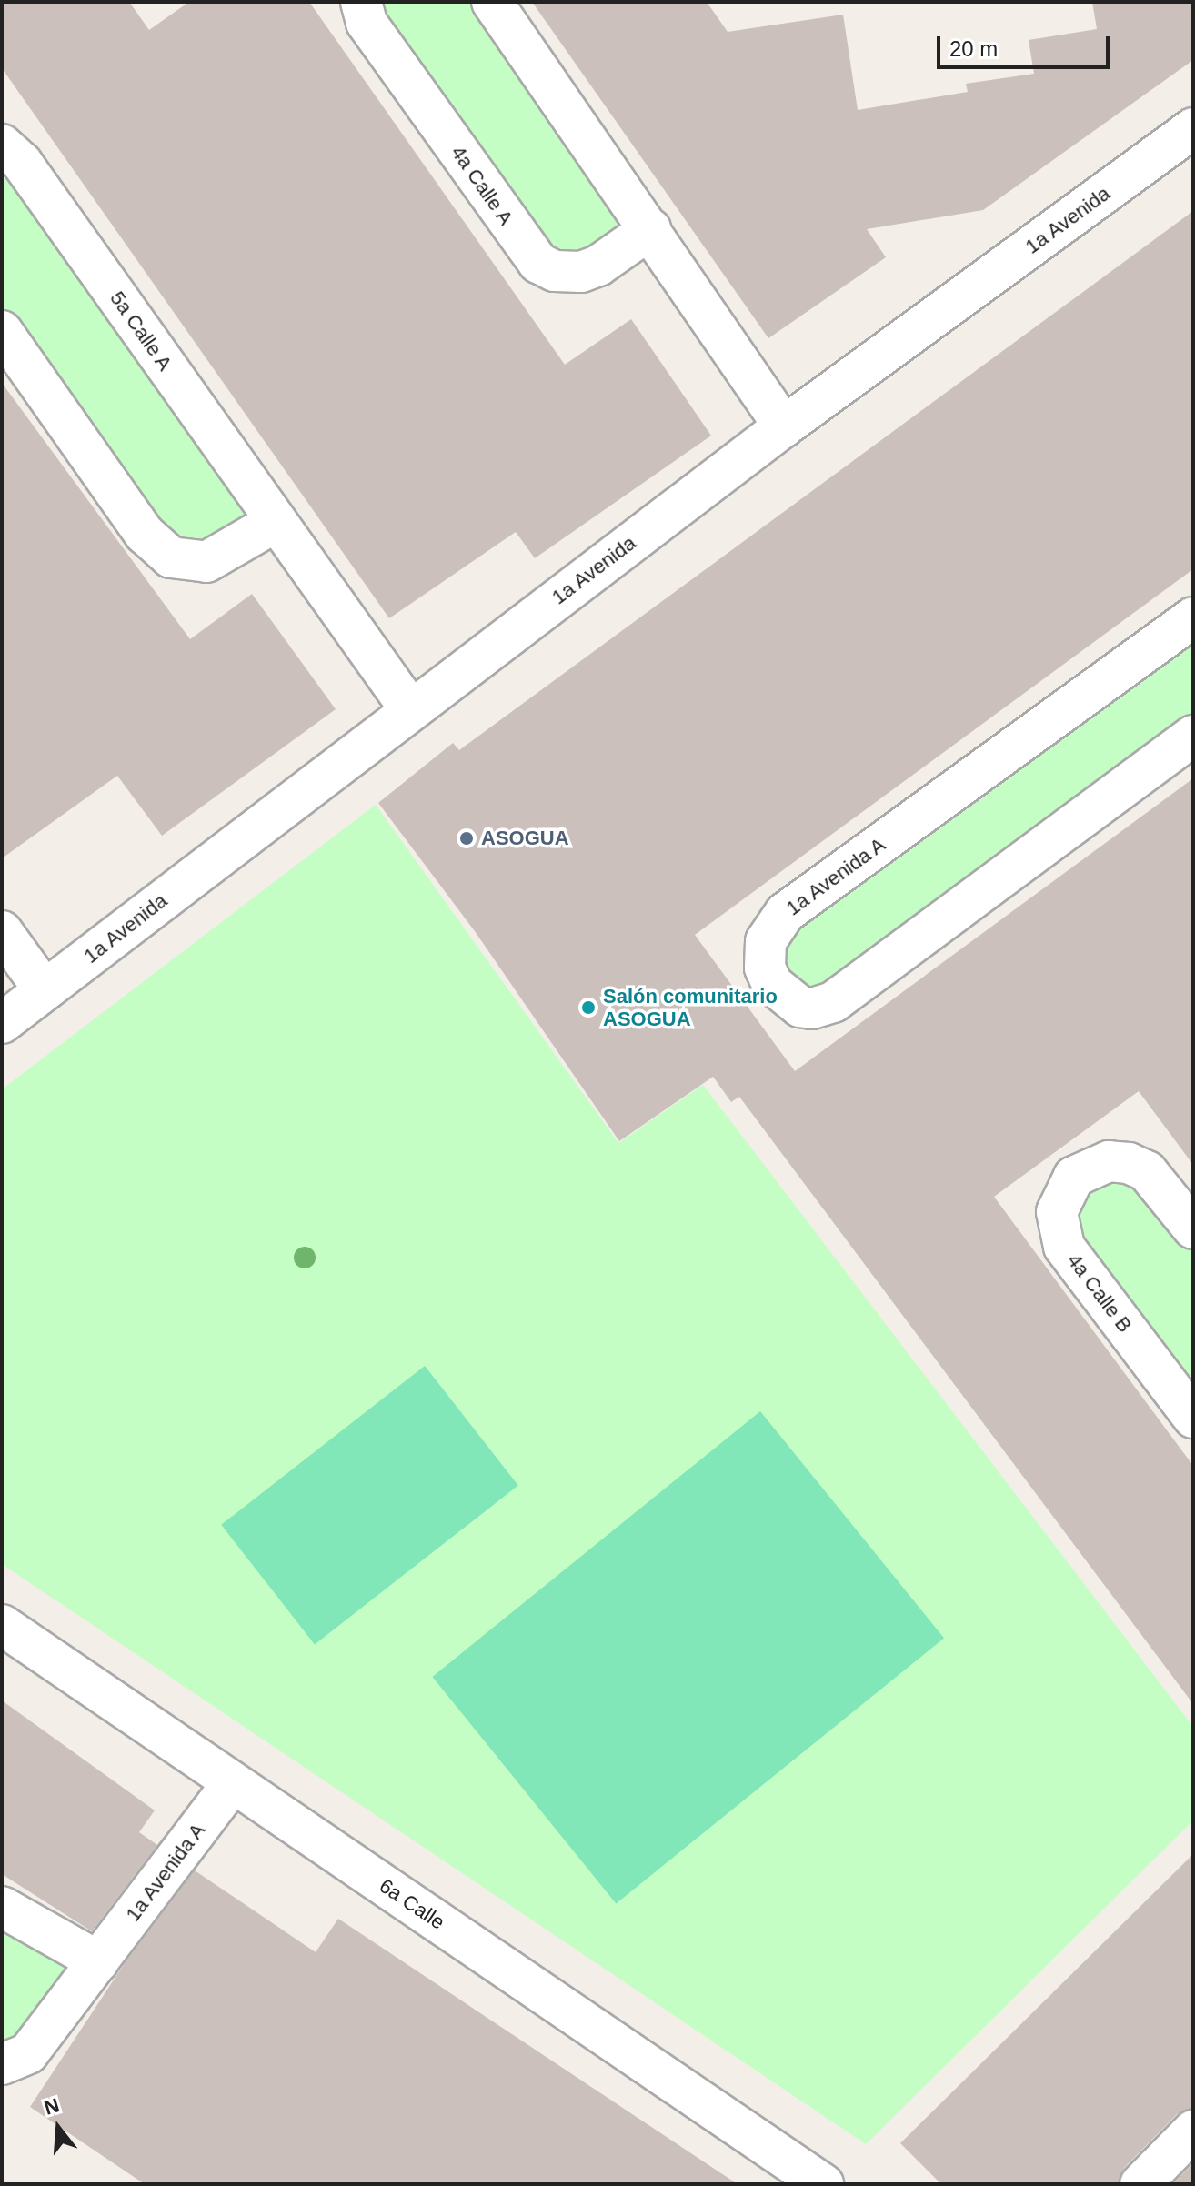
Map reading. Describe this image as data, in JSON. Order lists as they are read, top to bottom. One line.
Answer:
{"streets":{"street":["4a Calle A","1a Avenida","5a Calle A","1a Avenida A","4a Calle B","6a Calle"]},"crossings":[["1a Avenida","5a Calle A"],["1a Avenida A","6a Calle"]],"places":["ASOGUA","Salón comunitario ASOGUA"],"scale_bar":"20 m","north":"top"}
